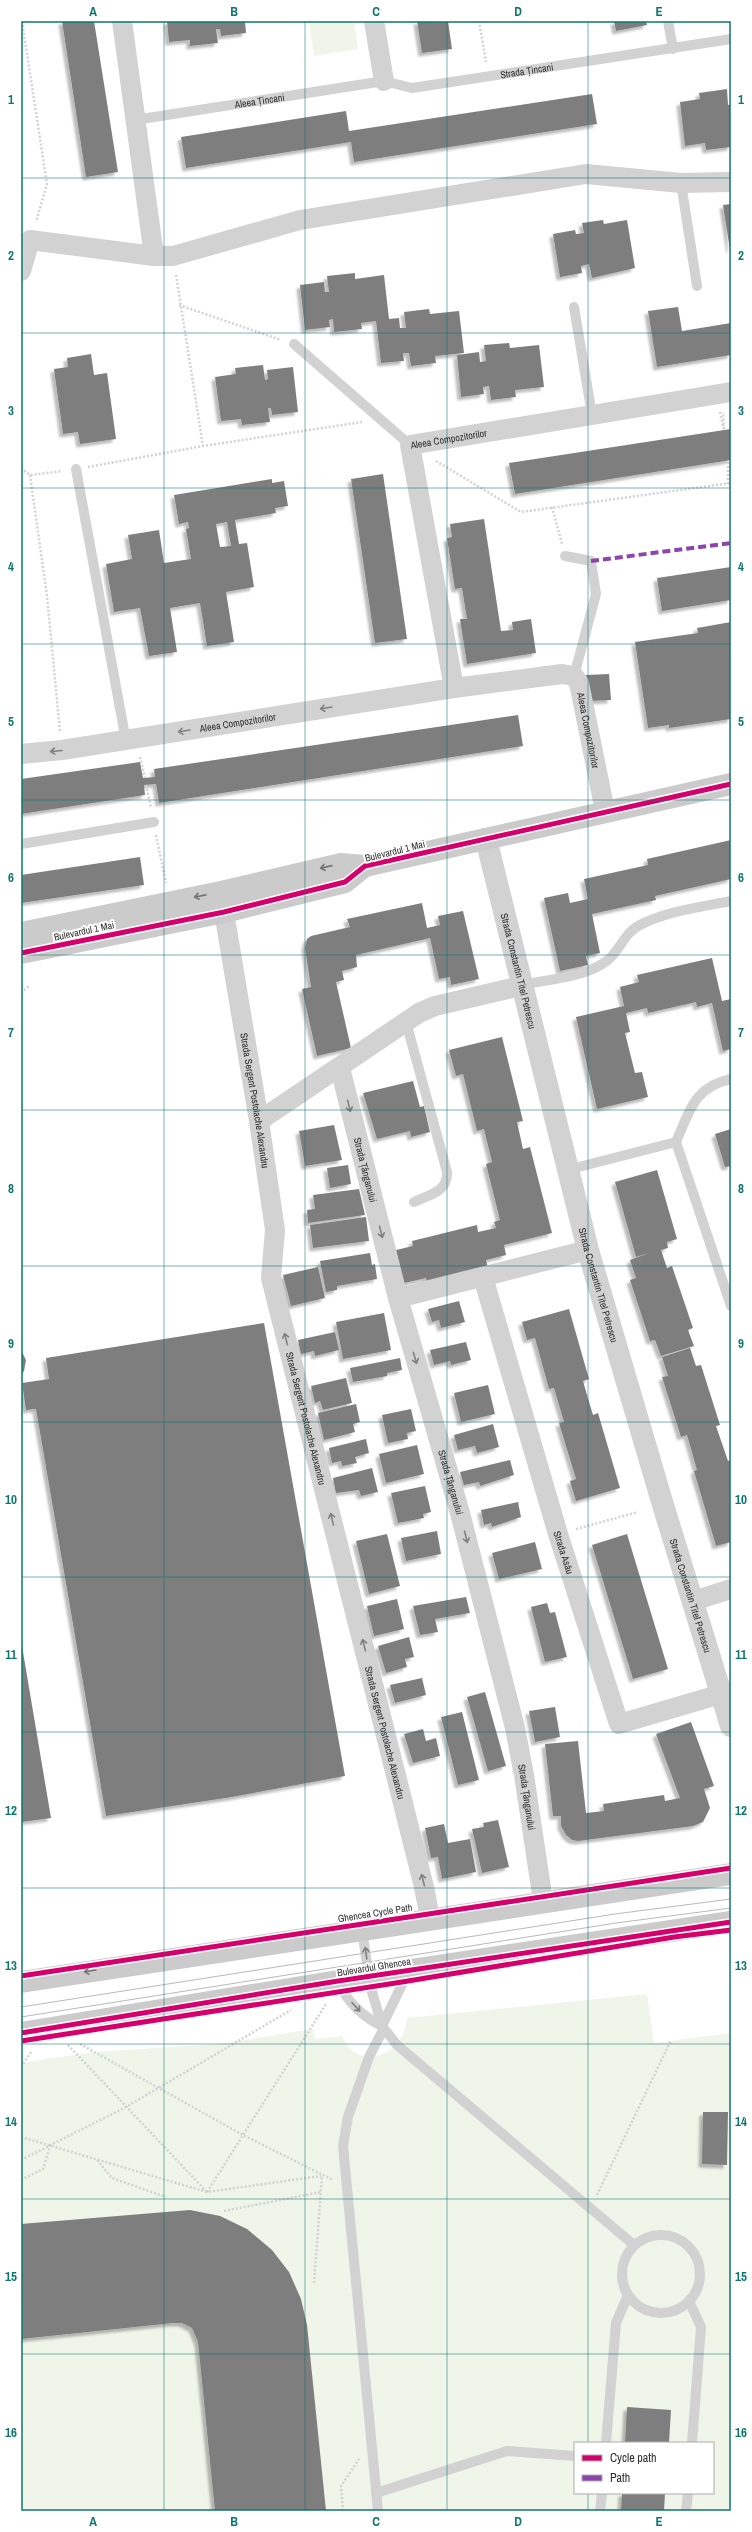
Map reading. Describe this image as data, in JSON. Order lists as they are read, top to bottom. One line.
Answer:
{"streets":{"main road":["Bulevardul 1 Mai","Bulevardul Ghencea"],"street":["Aleea Compozitorilor","Strada Constantin Titel Petrescu","Strada Sergent Postolache Alexandru","Strada Țânganului","Strada Asău"],"lane":["Strada Țincani","Aleea Țincani"],"cycle path":["Ghencea Cycle Path"]},"crossings":[["Strada Țincani","Aleea Țincani"],["Aleea Compozitorilor","Bulevardul 1 Mai"],["Bulevardul 1 Mai","Strada Constantin Titel Petrescu"],["Bulevardul 1 Mai","Strada Sergent Postolache Alexandru"],["Strada Constantin Titel Petrescu","Strada Asău"]],"one_way":["Strada Sergent Postolache Alexandru","Strada Țânganului"],"legend":["Cycle path","Path"],"grid":{"columns":["A","B","C","D","E"],"rows":["1","2","3","4","5","6","7","8","9","10","11","12","13","14","15","16"]}}
